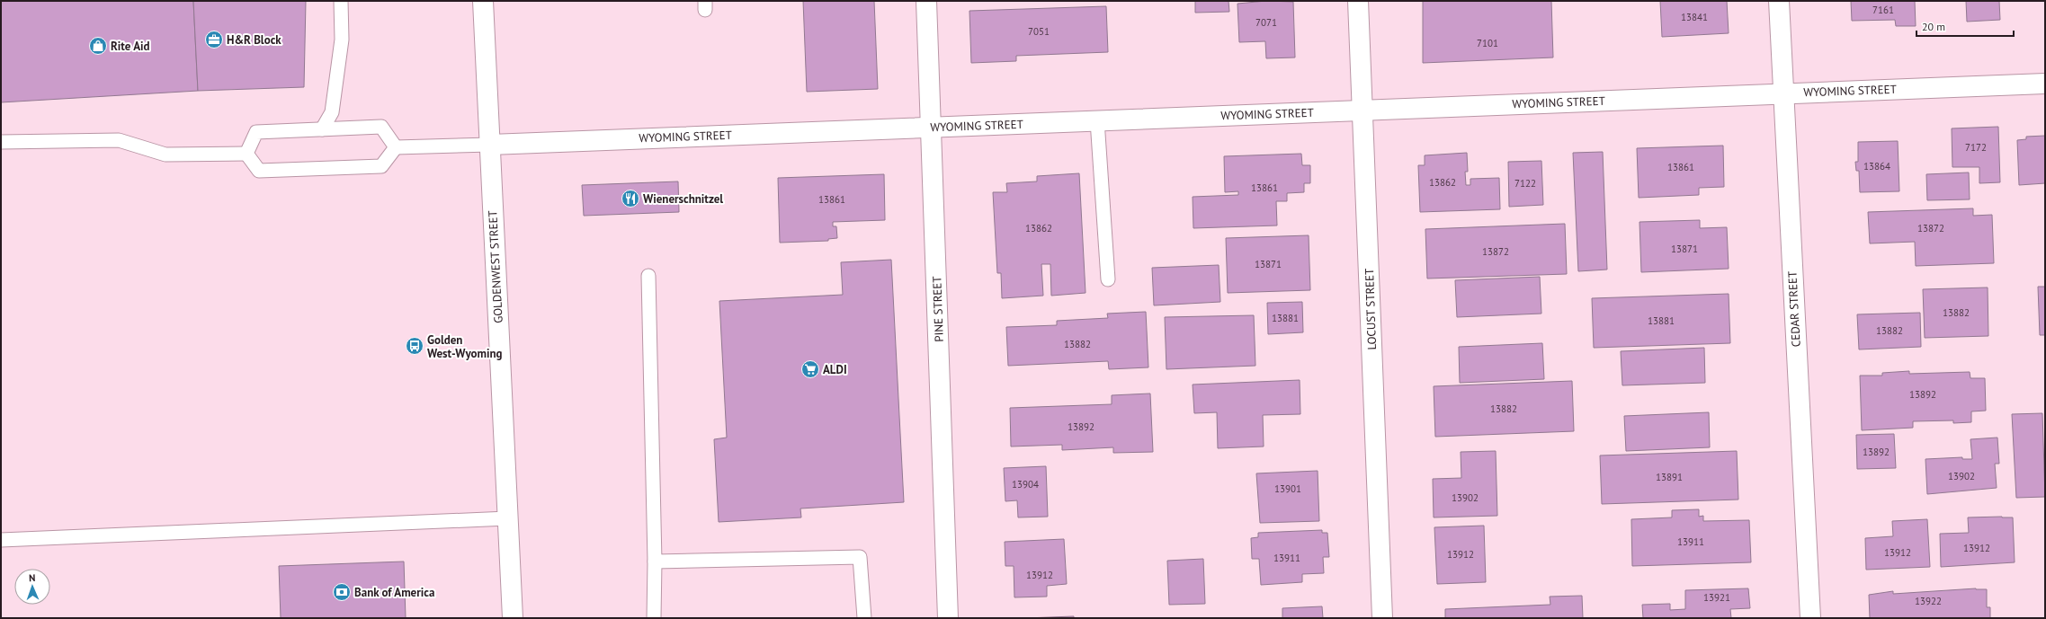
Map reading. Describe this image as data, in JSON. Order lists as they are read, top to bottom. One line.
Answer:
{"streets":{"street":["WYOMING STREET","GOLDENWEST STREET","PINE STREET","LOCUST STREET","CEDAR STREET"]},"crossings":[["WYOMING STREET","GOLDENWEST STREET"],["WYOMING STREET","PINE STREET"],["WYOMING STREET","LOCUST STREET"],["WYOMING STREET","CEDAR STREET"]],"places":{"office":["H&R Block"],"shop":["Rite Aid"],"restaurant":["Wienerschnitzel"],"bus stop":["Golden West-Wyoming"],"supermarket":["ALDI"],"bank":["Bank of America"]},"house_numbers":["7161","13841","7071","7051","7101","7172","13864","13861","13862","7122","13861","13861","13862","13872","13871","13872","13871","13882","13881","13881","13882","13882","13892","13882","13892","13892","13902","13891","13904","13901","13902","13911","13912","13912","13912","13911","13912","13921","13922"],"scale_bar":"20 m","north":"top"}
